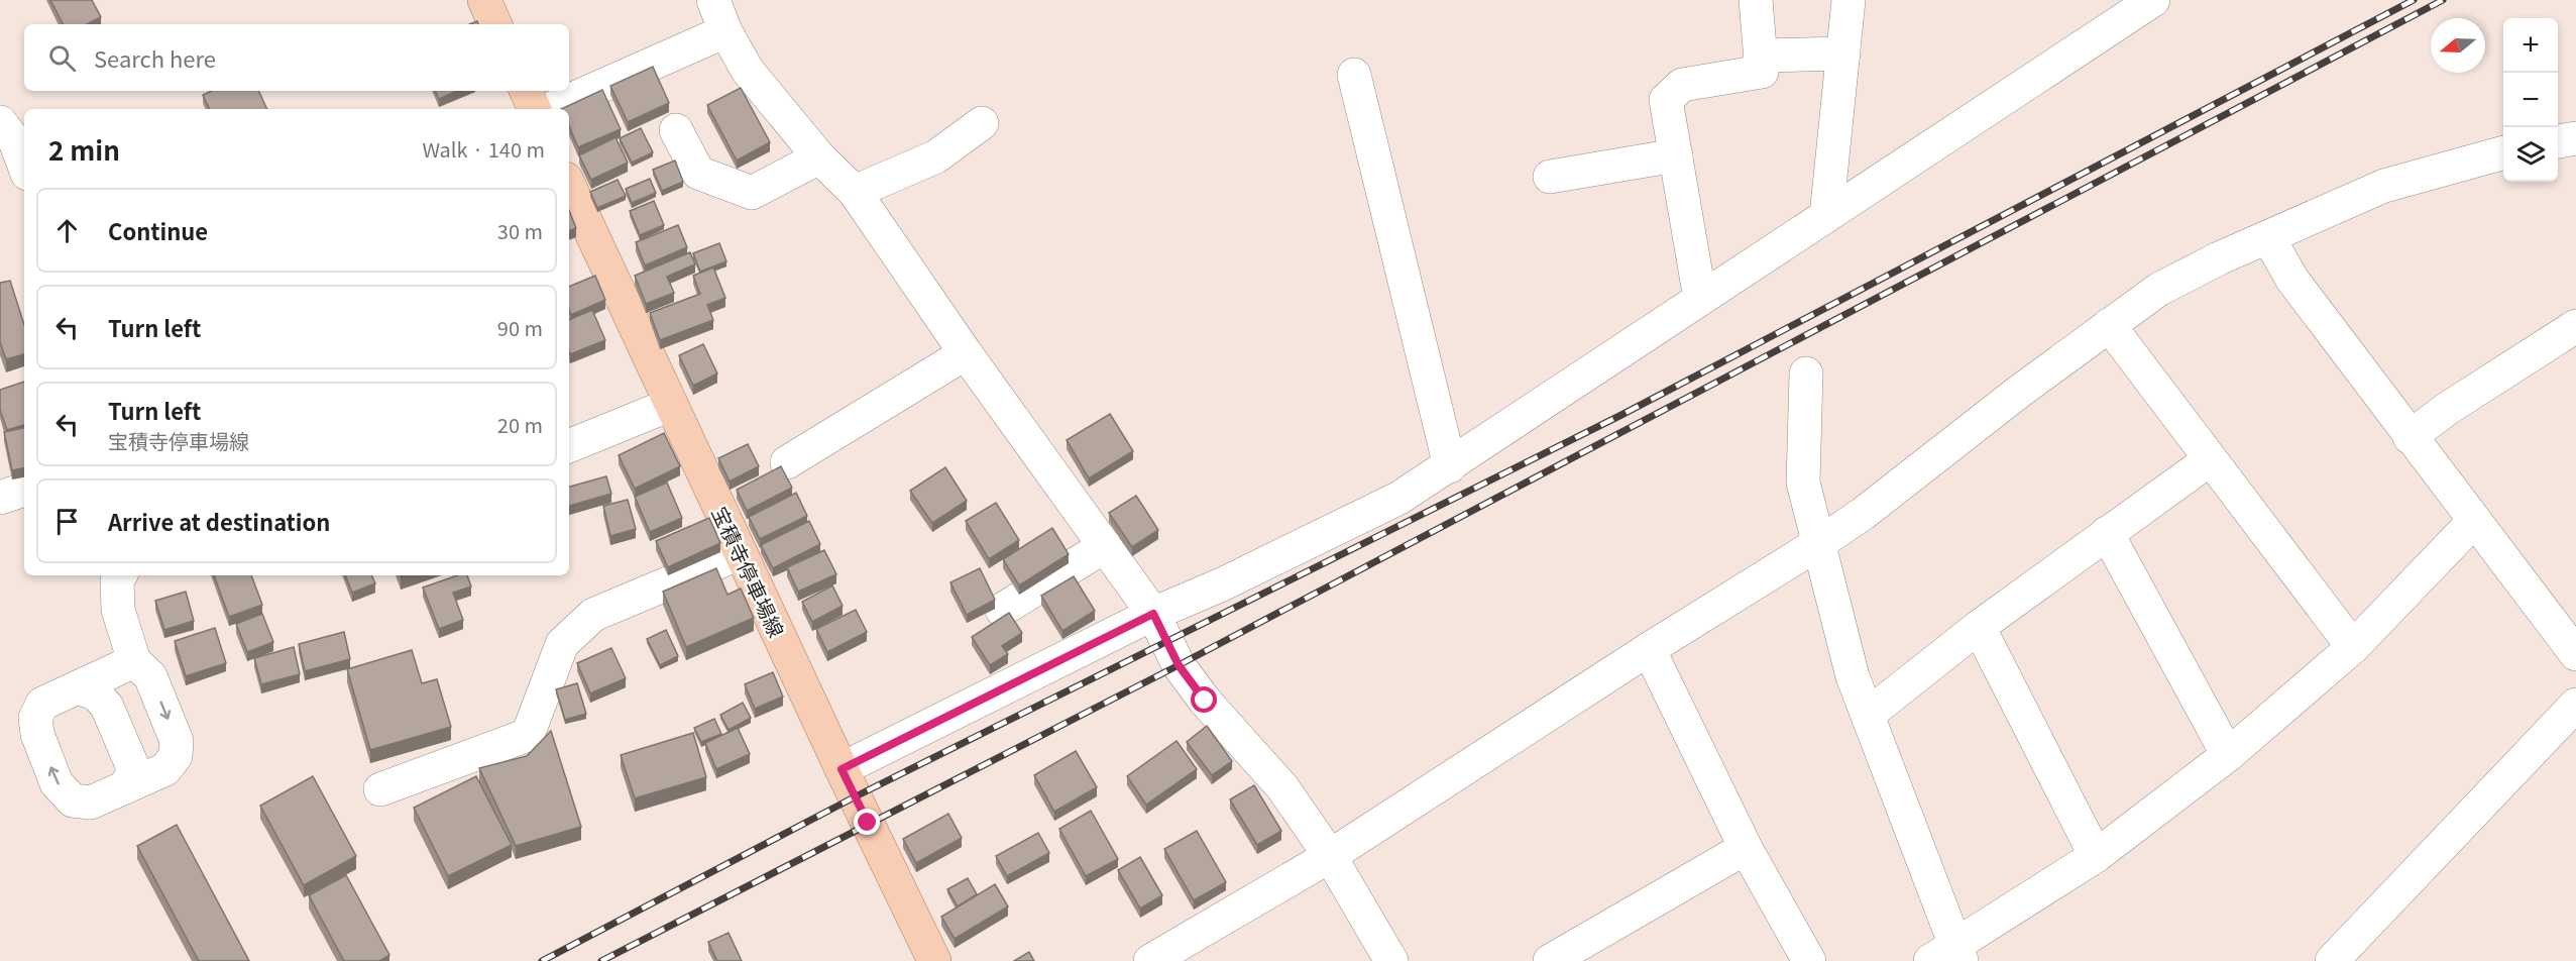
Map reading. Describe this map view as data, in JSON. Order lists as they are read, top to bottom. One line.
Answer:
{"streets":{"main road":["宝積寺停車場線"]},"north":"left","page":{"map_buttons":["+","−"],"search":"Search here","heading":["2 min","Walk · 140 m"],"list":[["Continue","30 m"],["Turn left","90 m"],["Turn left","宝積寺停車場線","20 m"],"Arrive at destination"]}}
